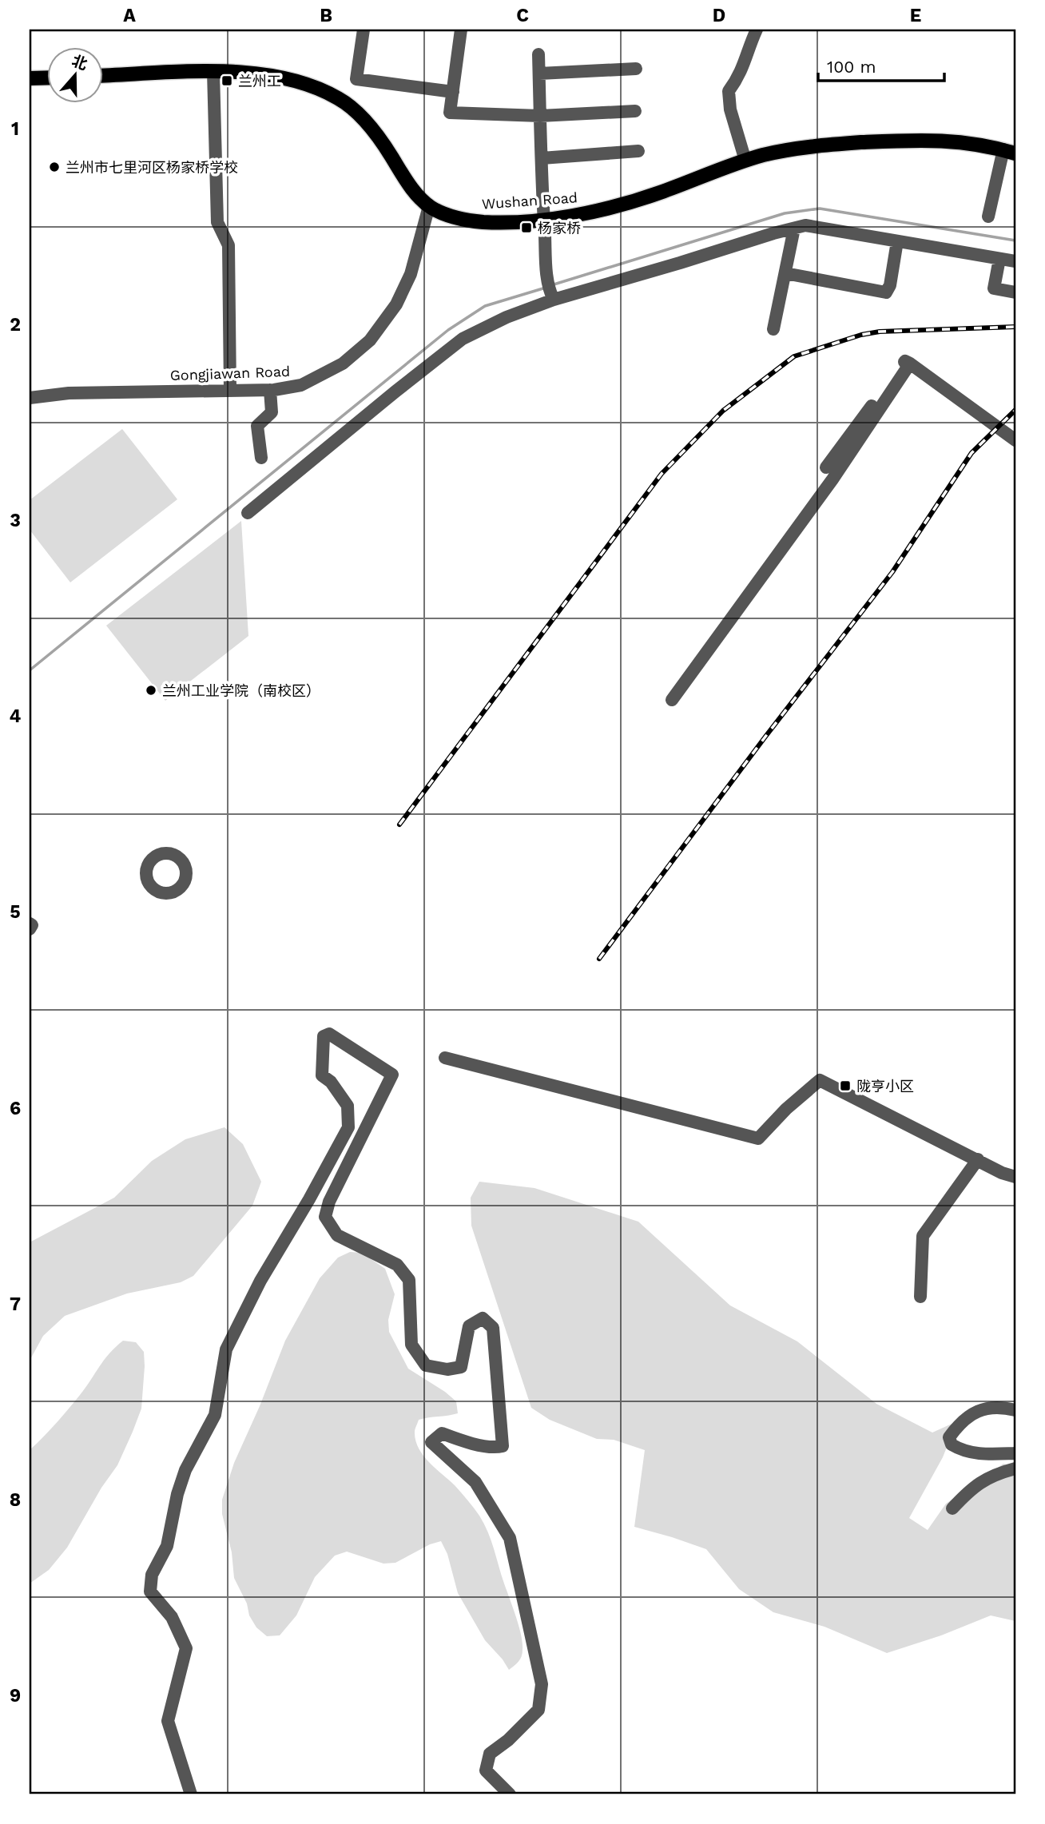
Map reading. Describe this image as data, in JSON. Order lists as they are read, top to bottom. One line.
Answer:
{"streets":{"main road":["Wushan Road"],"street":["Gongjiawan Road"]},"crossings":[["Wushan Road","Gongjiawan Road"]],"places":{"transit":["兰州工","杨家桥","陇亨小区"],"other":["兰州市七里河区杨家桥学校","兰州工业学院（南校区）"]},"scale_bar":"100 m","north":"top","grid":{"columns":["A","B","C","D","E"],"rows":["1","2","3","4","5","6","7","8","9"]}}
